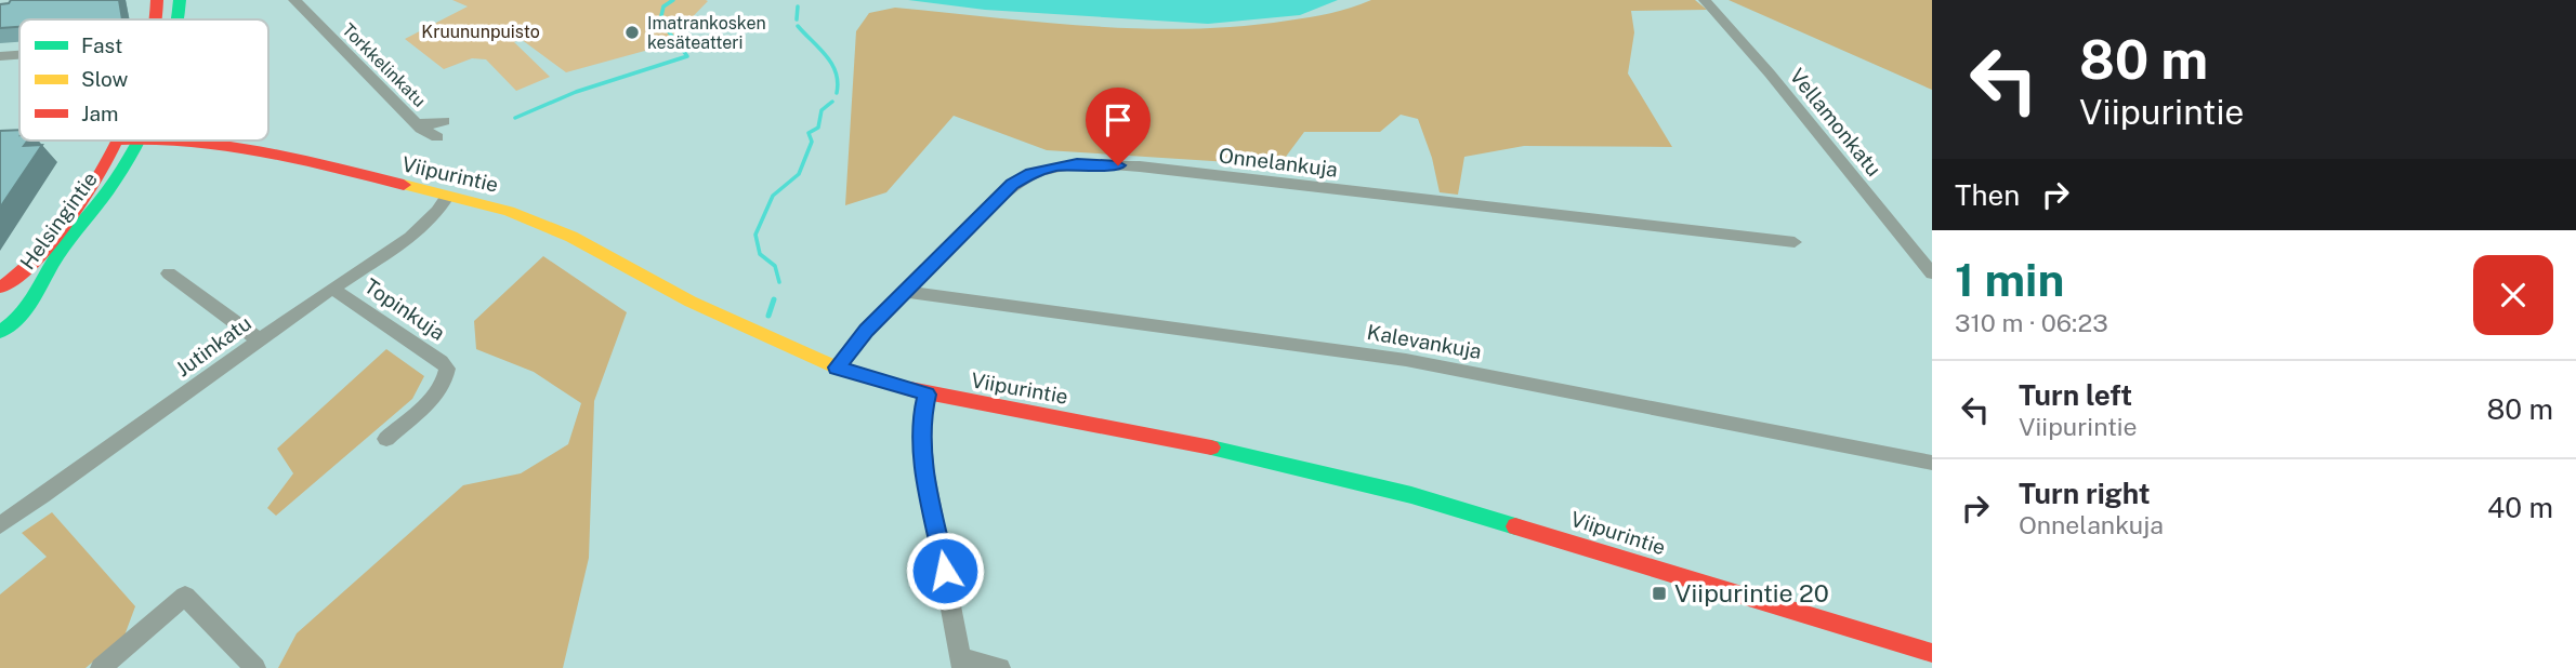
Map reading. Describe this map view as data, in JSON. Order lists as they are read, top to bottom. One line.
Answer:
{"streets":{"main road":["Viipurintie","Helsingintie"],"street":["Torkkelinkatu","Vellamonkatu","Onnelankuja","Topinkuja","Kalevankuja","Jutinkatu"]},"crossings":[["Onnelankuja","Viipurintie"],["Onnelankuja","Kalevankuja"],["Viipurintie","Jutinkatu"],["Topinkuja","Jutinkatu"]],"parks":["Kruununpuisto"],"places":{"other":["Imatrankosken kesäteatteri"],"transit":["Viipurintie 20"]},"legend":["Fast","Slow","Jam"],"page":{"turn":["80 m","Viipurintie"],"then":"Then","heading":["1 min","310 m · 06:23"],"list":[{"name":"Turn left","note":"Viipurintie","value":"80 m"},{"name":"Turn right","note":"Onnelankuja","value":"40 m"}]}}
